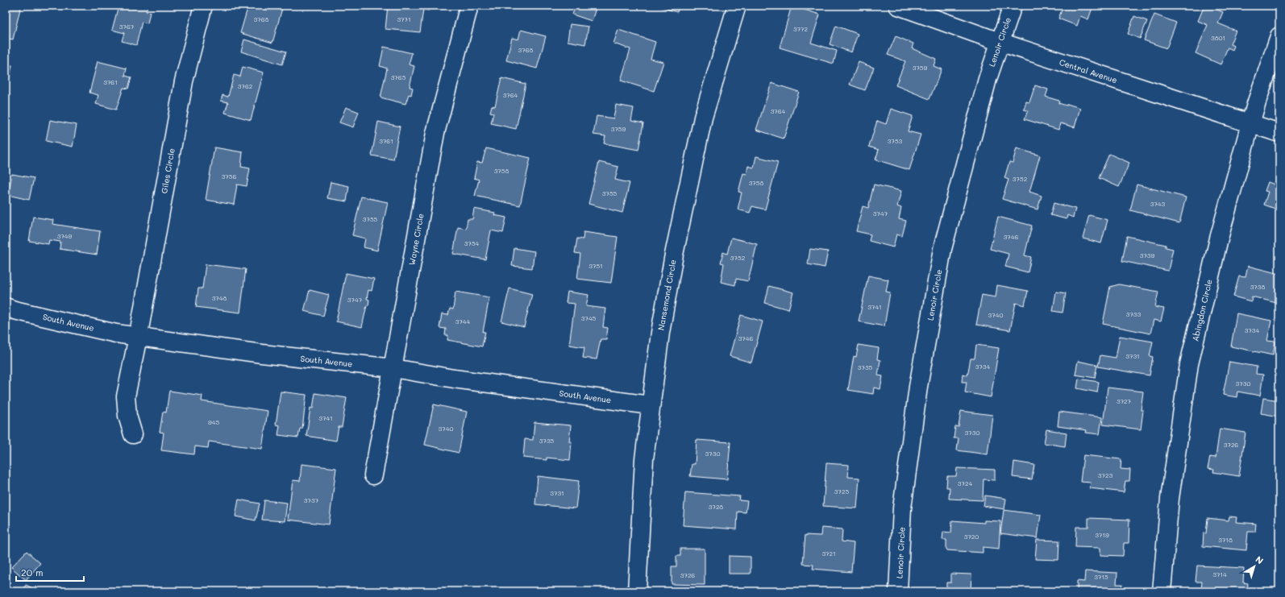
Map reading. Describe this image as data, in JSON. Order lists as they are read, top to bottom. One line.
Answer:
{"streets":{"street":["Lenoir Circle","Central Avenue","Giles Circle","Wayne Circle","Nansemond Circle","Abingdon Circle","South Avenue"]},"crossings":[["Lenoir Circle","Central Avenue"],["Central Avenue","Abingdon Circle"],["Giles Circle","South Avenue"],["Wayne Circle","South Avenue"],["Nansemond Circle","South Avenue"]],"house_numbers":["3768","3771","3767","3772","3801","3768","3759","3765","3761","3762","3764","3764","3759","3761","3753","3758","3756","3752","3758","3755","3743","3747","3755","3749","3746","3754","3739","3752","3751","3738","3748","3747","3741","3733","3740","3745","3744","3734","3746","3731","3734","3735","3730","3727","3741","945","3740","3730","3735","3726","3730","3723","3724","3725","3731","3737","3728","3719","3720","3718","3721","3714","3726","3715"],"scale_bar":"20 m","north":"top right"}
